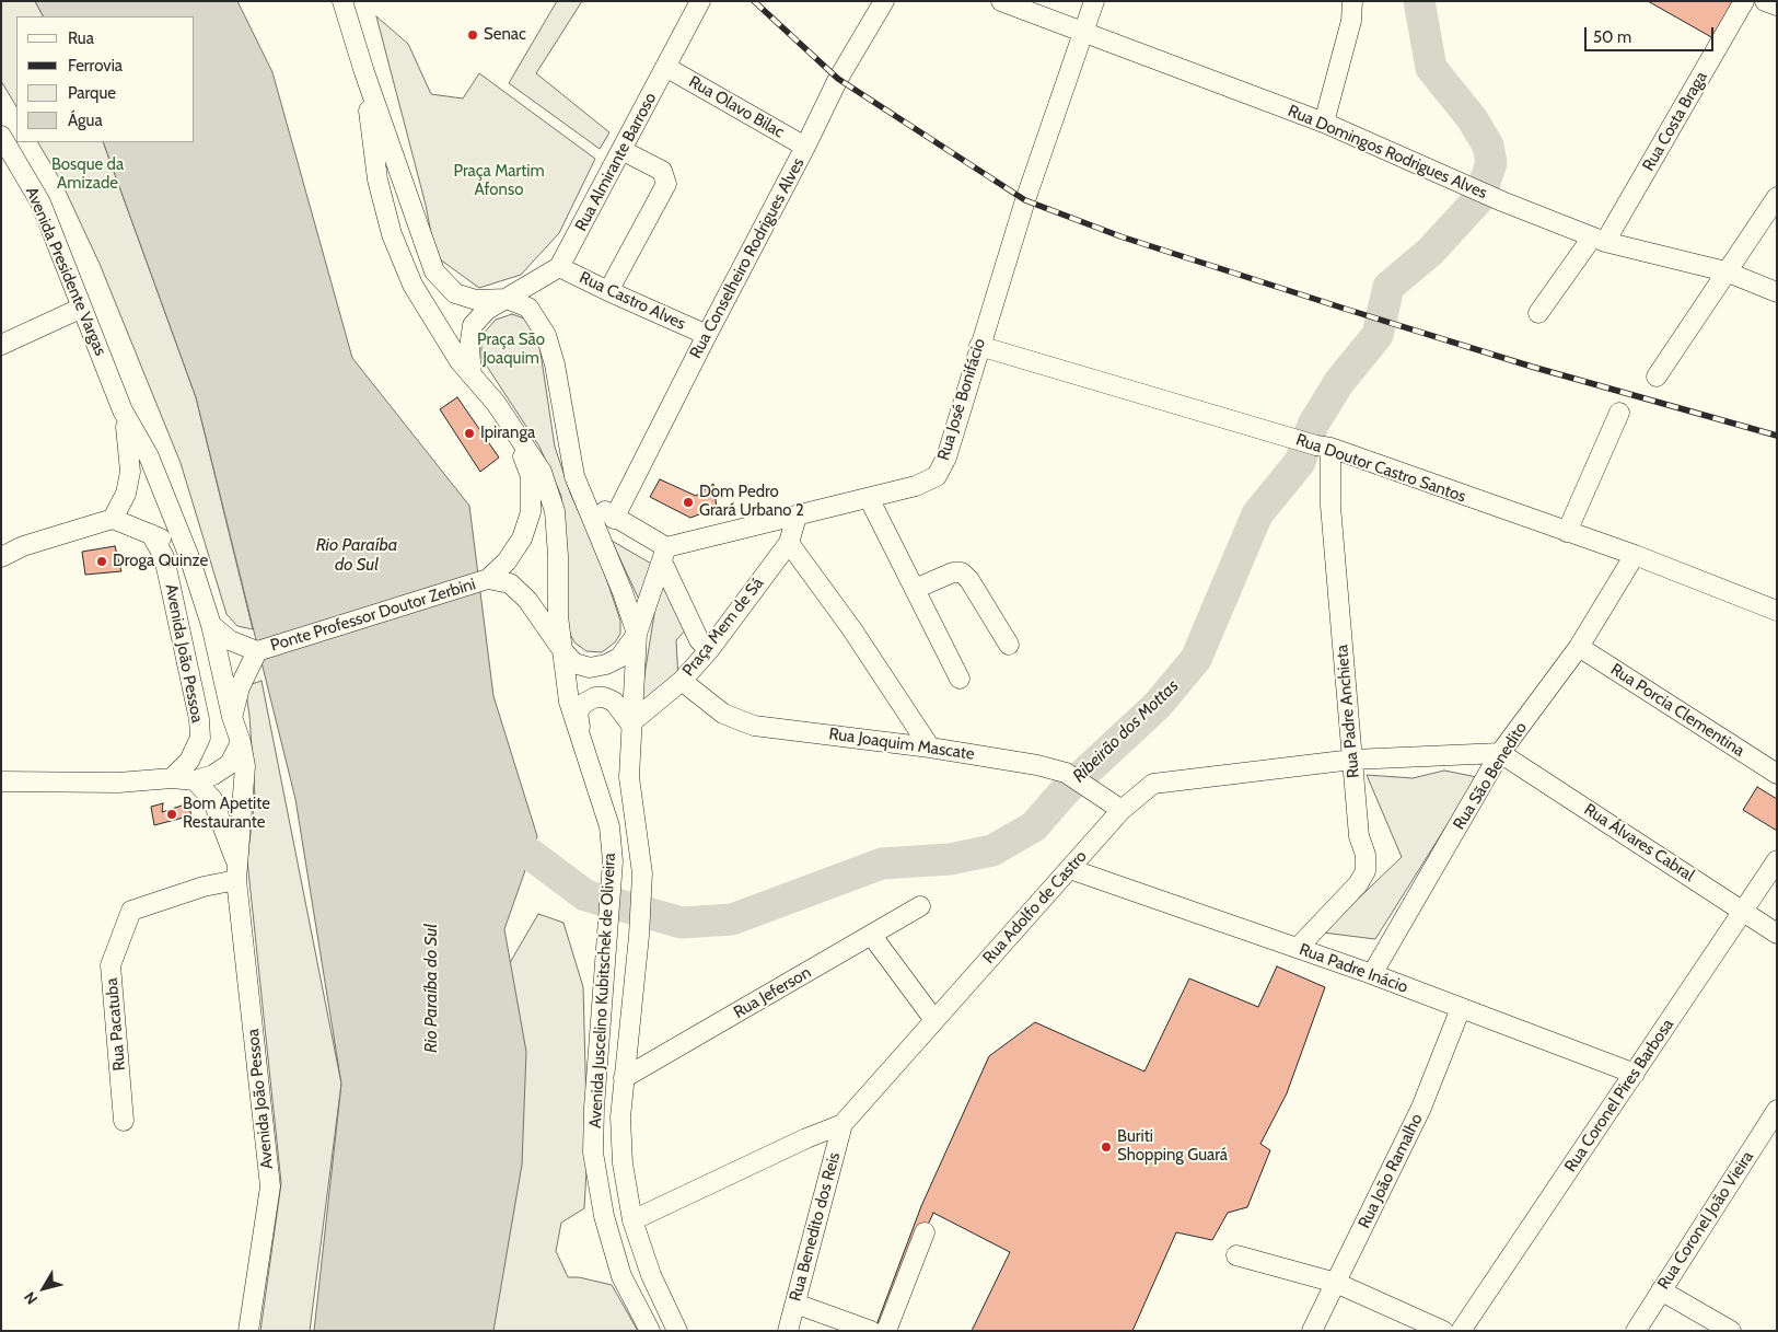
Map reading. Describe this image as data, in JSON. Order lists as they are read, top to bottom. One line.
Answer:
{"streets":{"street":["Rua Olavo Bilac","Rua Costa Braga","Rua Domingos Rodrigues Alves","Rua Almirante Barroso","Rua Conselheiro Rodrigues Alves","Avenida Presidente Vargas","Rua Castro Alves","Rua José Bonifácio","Rua Doutor Castro Santos","Ponte Professor Doutor Zerbini","Praça Mem de Sá","Avenida João Pessoa","Rua Porcia Clementina","Rua Padre Anchieta","Rua Joaquim Mascate","Rua São Benedito","Rua Álvares Cabral","Rua Adolfo de Castro","Rua Padre Inácio","Avenida Juscelino Kubitschek de Oliveira","Rua Jeferson","Rua Pacatuba","Rua Coronel Pires Barbosa","Rua João Ramalho","Rua Coronel João Vieira","Rua Benedito dos Reis"]},"crossings":[["Rua Olavo Bilac","Rua Almirante Barroso"],["Rua Olavo Bilac","Rua Conselheiro Rodrigues Alves"],["Rua Costa Braga","Rua Domingos Rodrigues Alves"],["Rua Domingos Rodrigues Alves","Rua José Bonifácio"],["Rua Almirante Barroso","Rua Castro Alves"],["Rua Conselheiro Rodrigues Alves","Rua Castro Alves"],["Avenida Presidente Vargas","Avenida João Pessoa"],["Rua José Bonifácio","Rua Doutor Castro Santos"],["Rua José Bonifácio","Praça Mem de Sá"],["Rua Doutor Castro Santos","Rua Padre Anchieta"],["Rua Doutor Castro Santos","Rua São Benedito"],["Praça Mem de Sá","Rua Joaquim Mascate"],["Praça Mem de Sá","Avenida Juscelino Kubitschek de Oliveira"],["Avenida João Pessoa","Rua Pacatuba"],["Rua Porcia Clementina","Rua São Benedito"],["Rua Padre Anchieta","Rua Adolfo de Castro"],["Rua Padre Anchieta","Rua Padre Inácio"],["Rua Joaquim Mascate","Rua Adolfo de Castro"],["Rua São Benedito","Rua Álvares Cabral"],["Rua São Benedito","Rua Adolfo de Castro"],["Rua São Benedito","Rua Padre Inácio"],["Rua Álvares Cabral","Rua Adolfo de Castro"],["Rua Álvares Cabral","Rua Coronel Pires Barbosa"],["Rua Adolfo de Castro","Rua Padre Inácio"],["Rua Adolfo de Castro","Avenida Juscelino Kubitschek de Oliveira"],["Rua Adolfo de Castro","Rua Benedito dos Reis"],["Rua Padre Inácio","Rua Coronel Pires Barbosa"],["Rua Padre Inácio","Rua João Ramalho"],["Avenida Juscelino Kubitschek de Oliveira","Rua Jeferson"]],"water":["Rio Paraíba do Sul","Ribeirão dos Mottas"],"parks":["Bosque da Amizade","Praça Martim Afonso","Praça São Joaquim"],"places":["Senac","Ipiranga","Dom Pedro Grará Urbano 2","Droga Quinze","Bom Apetite Restaurante","Buriti Shopping Guará"],"legend":["Rua","Ferrovia","Parque","Água"],"scale_bar":"50 m","north":"bottom left"}
